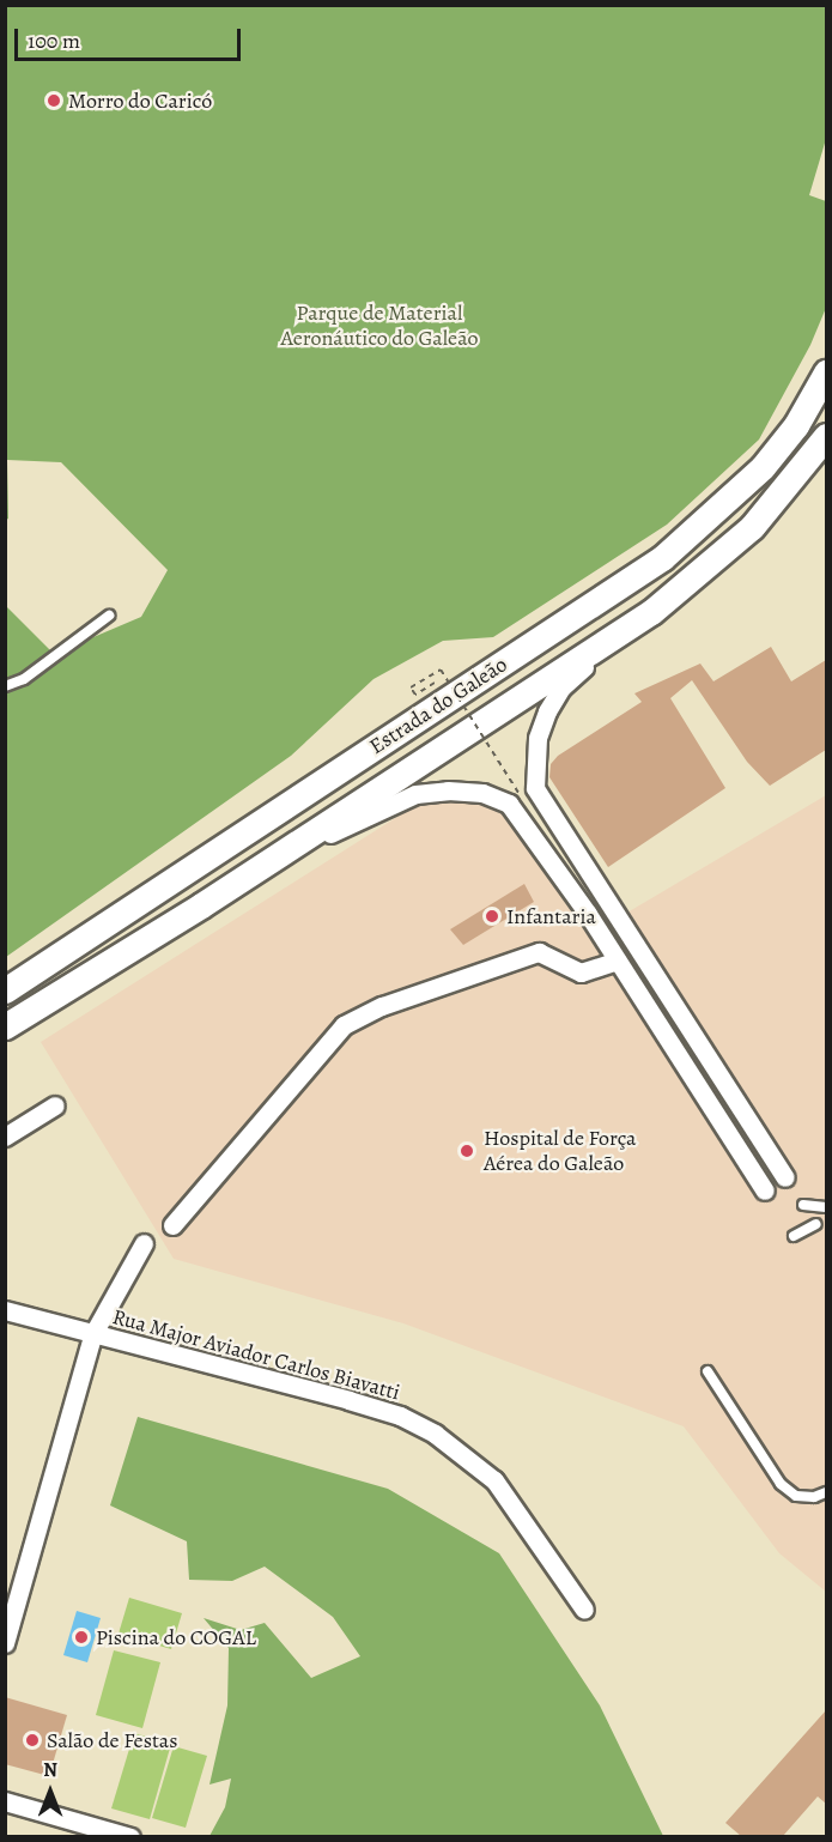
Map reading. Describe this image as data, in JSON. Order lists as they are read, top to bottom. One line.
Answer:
{"streets":{"main road":["Estrada do Galeão"],"street":["Rua Major Aviador Carlos Biavatti"]},"parks":["Parque de Material Aeronáutico do Galeão"],"places":["Morro do Caricó","Infantaria","Hospital de Força Aérea do Galeão","Piscina do COGAL","Salão de Festas"],"scale_bar":"100 m","north":"top"}
